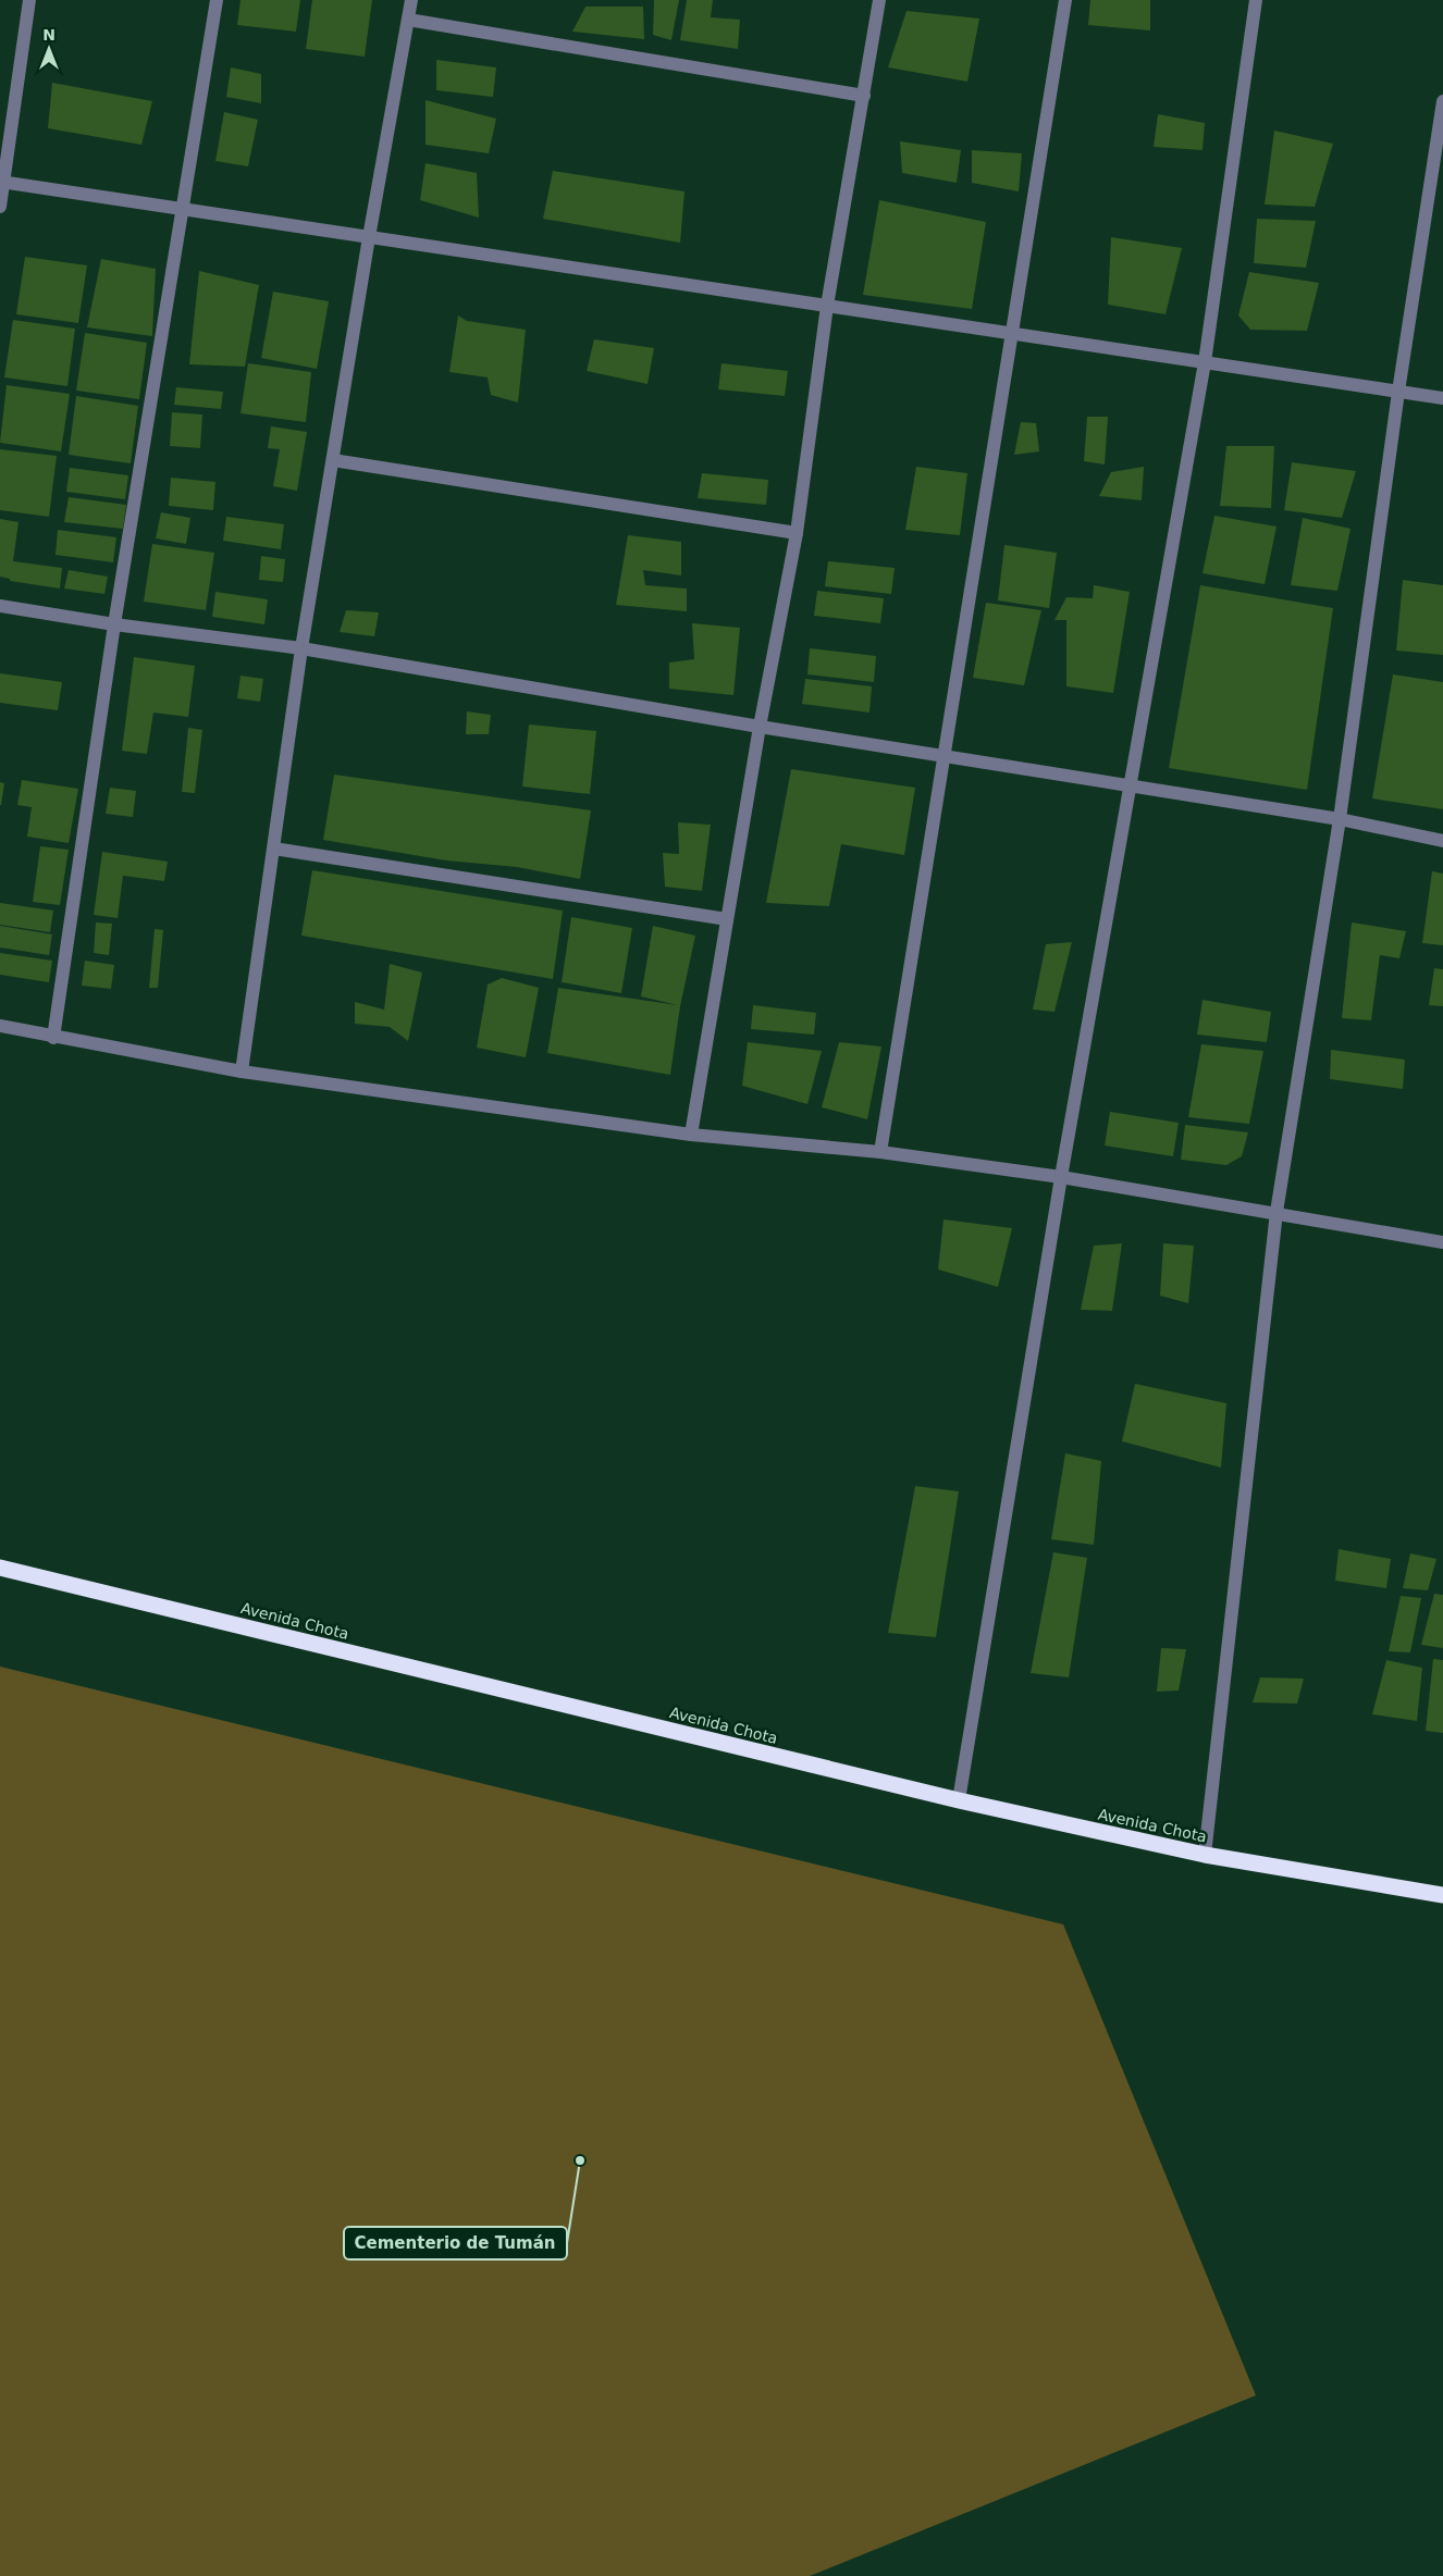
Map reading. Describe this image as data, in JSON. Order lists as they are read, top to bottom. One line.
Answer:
{"streets":{"highway":["Avenida Chota"]},"places":["Cementerio de Tumán"],"north":"top"}
